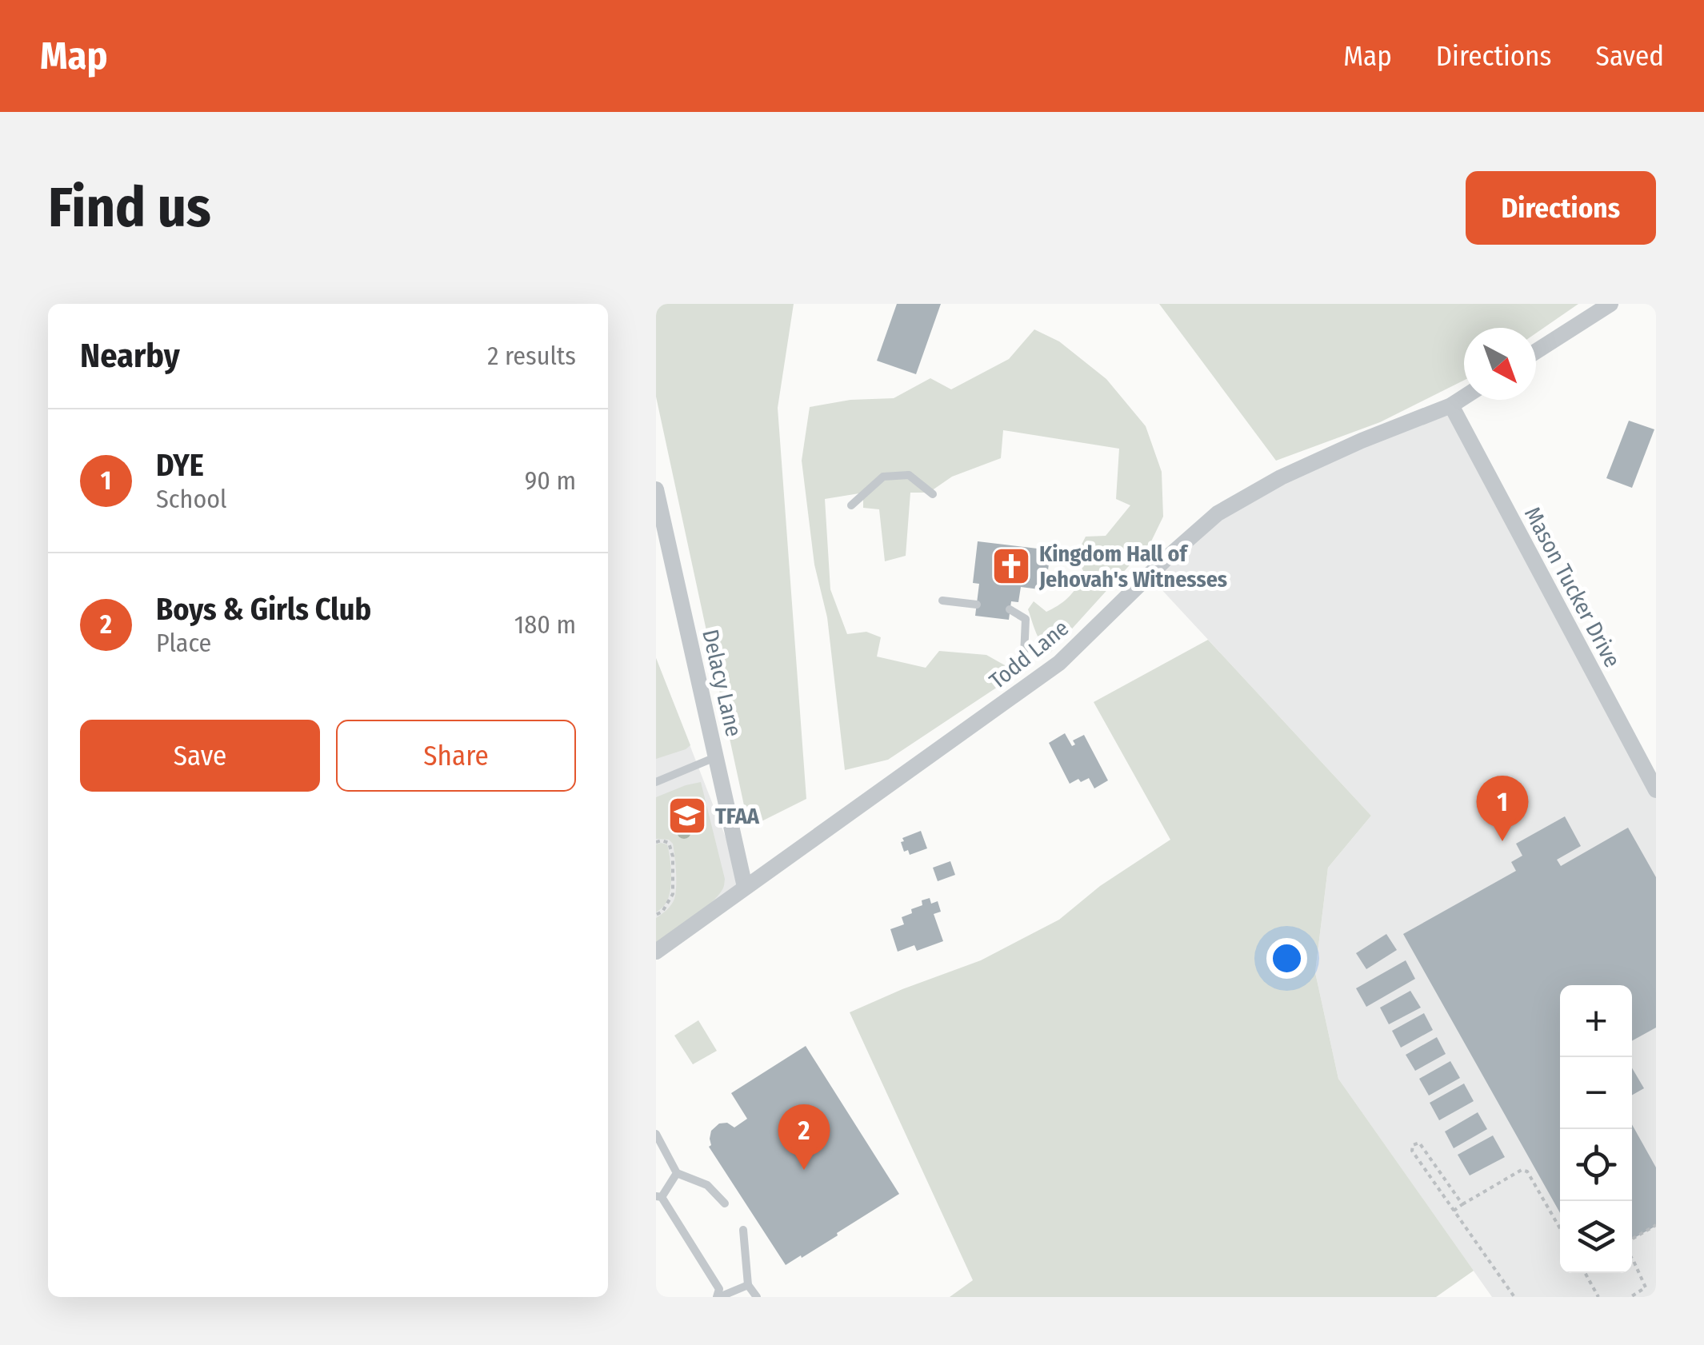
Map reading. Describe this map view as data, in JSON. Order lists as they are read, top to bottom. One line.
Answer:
{"streets":{"street":["Mason Tucker Drive","Todd Lane","Delacy Lane"]},"crossings":[["Mason Tucker Drive","Todd Lane"],["Todd Lane","Delacy Lane"]],"places":{"church":["Kingdom Hall of Jehovah's Witnesses"],"school or university":["TFAA"]},"north":"bottom right","page":{"header":"Map","nav":["Map","Directions","Saved"],"buttons":["Directions",["Save","Share"]],"title":"Find us","heading":["Nearby","2 results"],"list":[{"mark":"1","name":"DYE","note":"School","value":"90 m"},{"mark":"2","name":"Boys & Girls Club","note":"Place","value":"180 m"}],"pins":["1","2"],"map_buttons":["+","−"]}}
